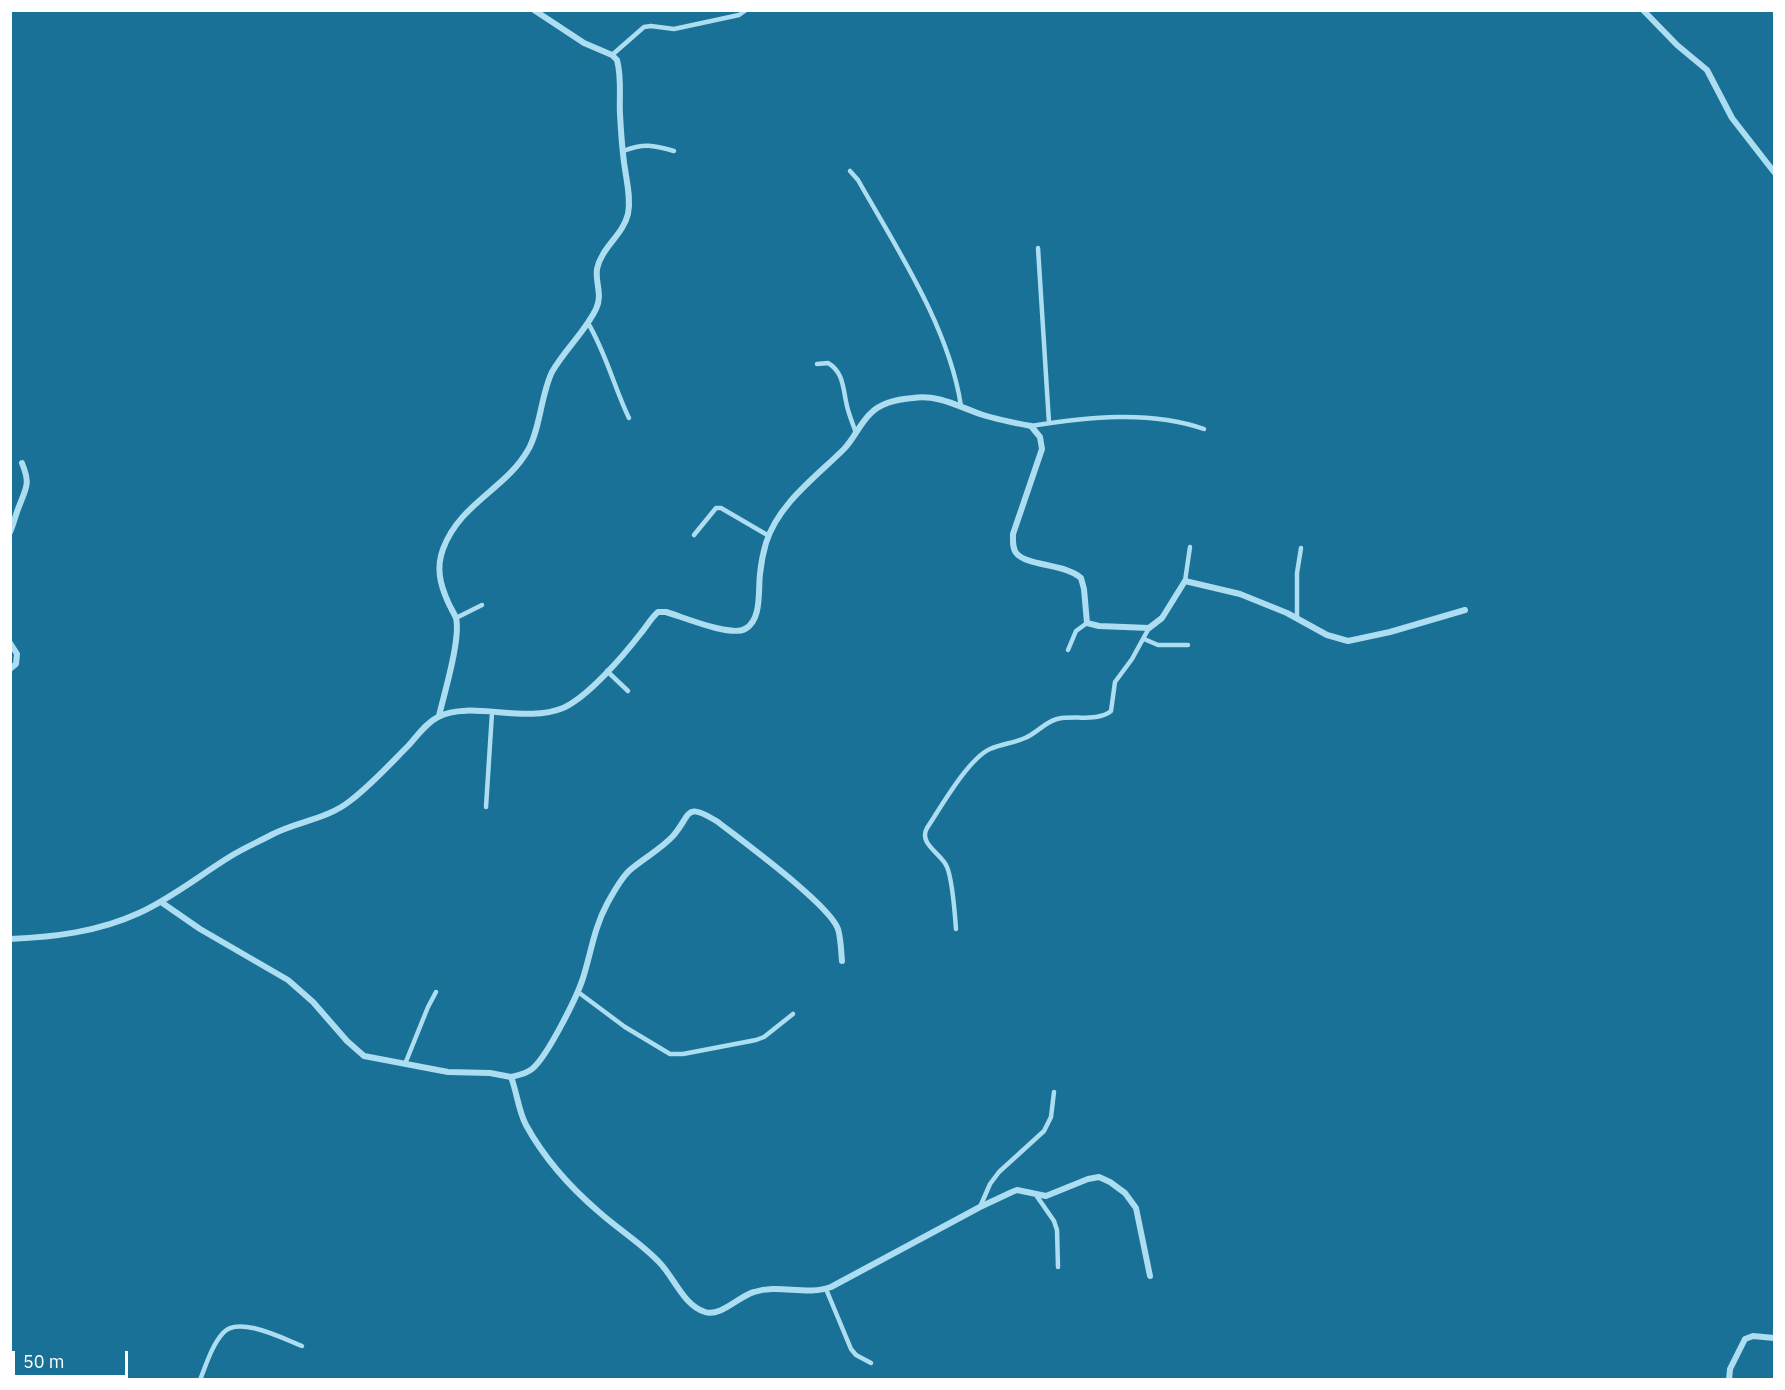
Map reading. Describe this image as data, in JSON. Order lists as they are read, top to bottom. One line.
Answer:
{"scale_bar":"50 m"}
